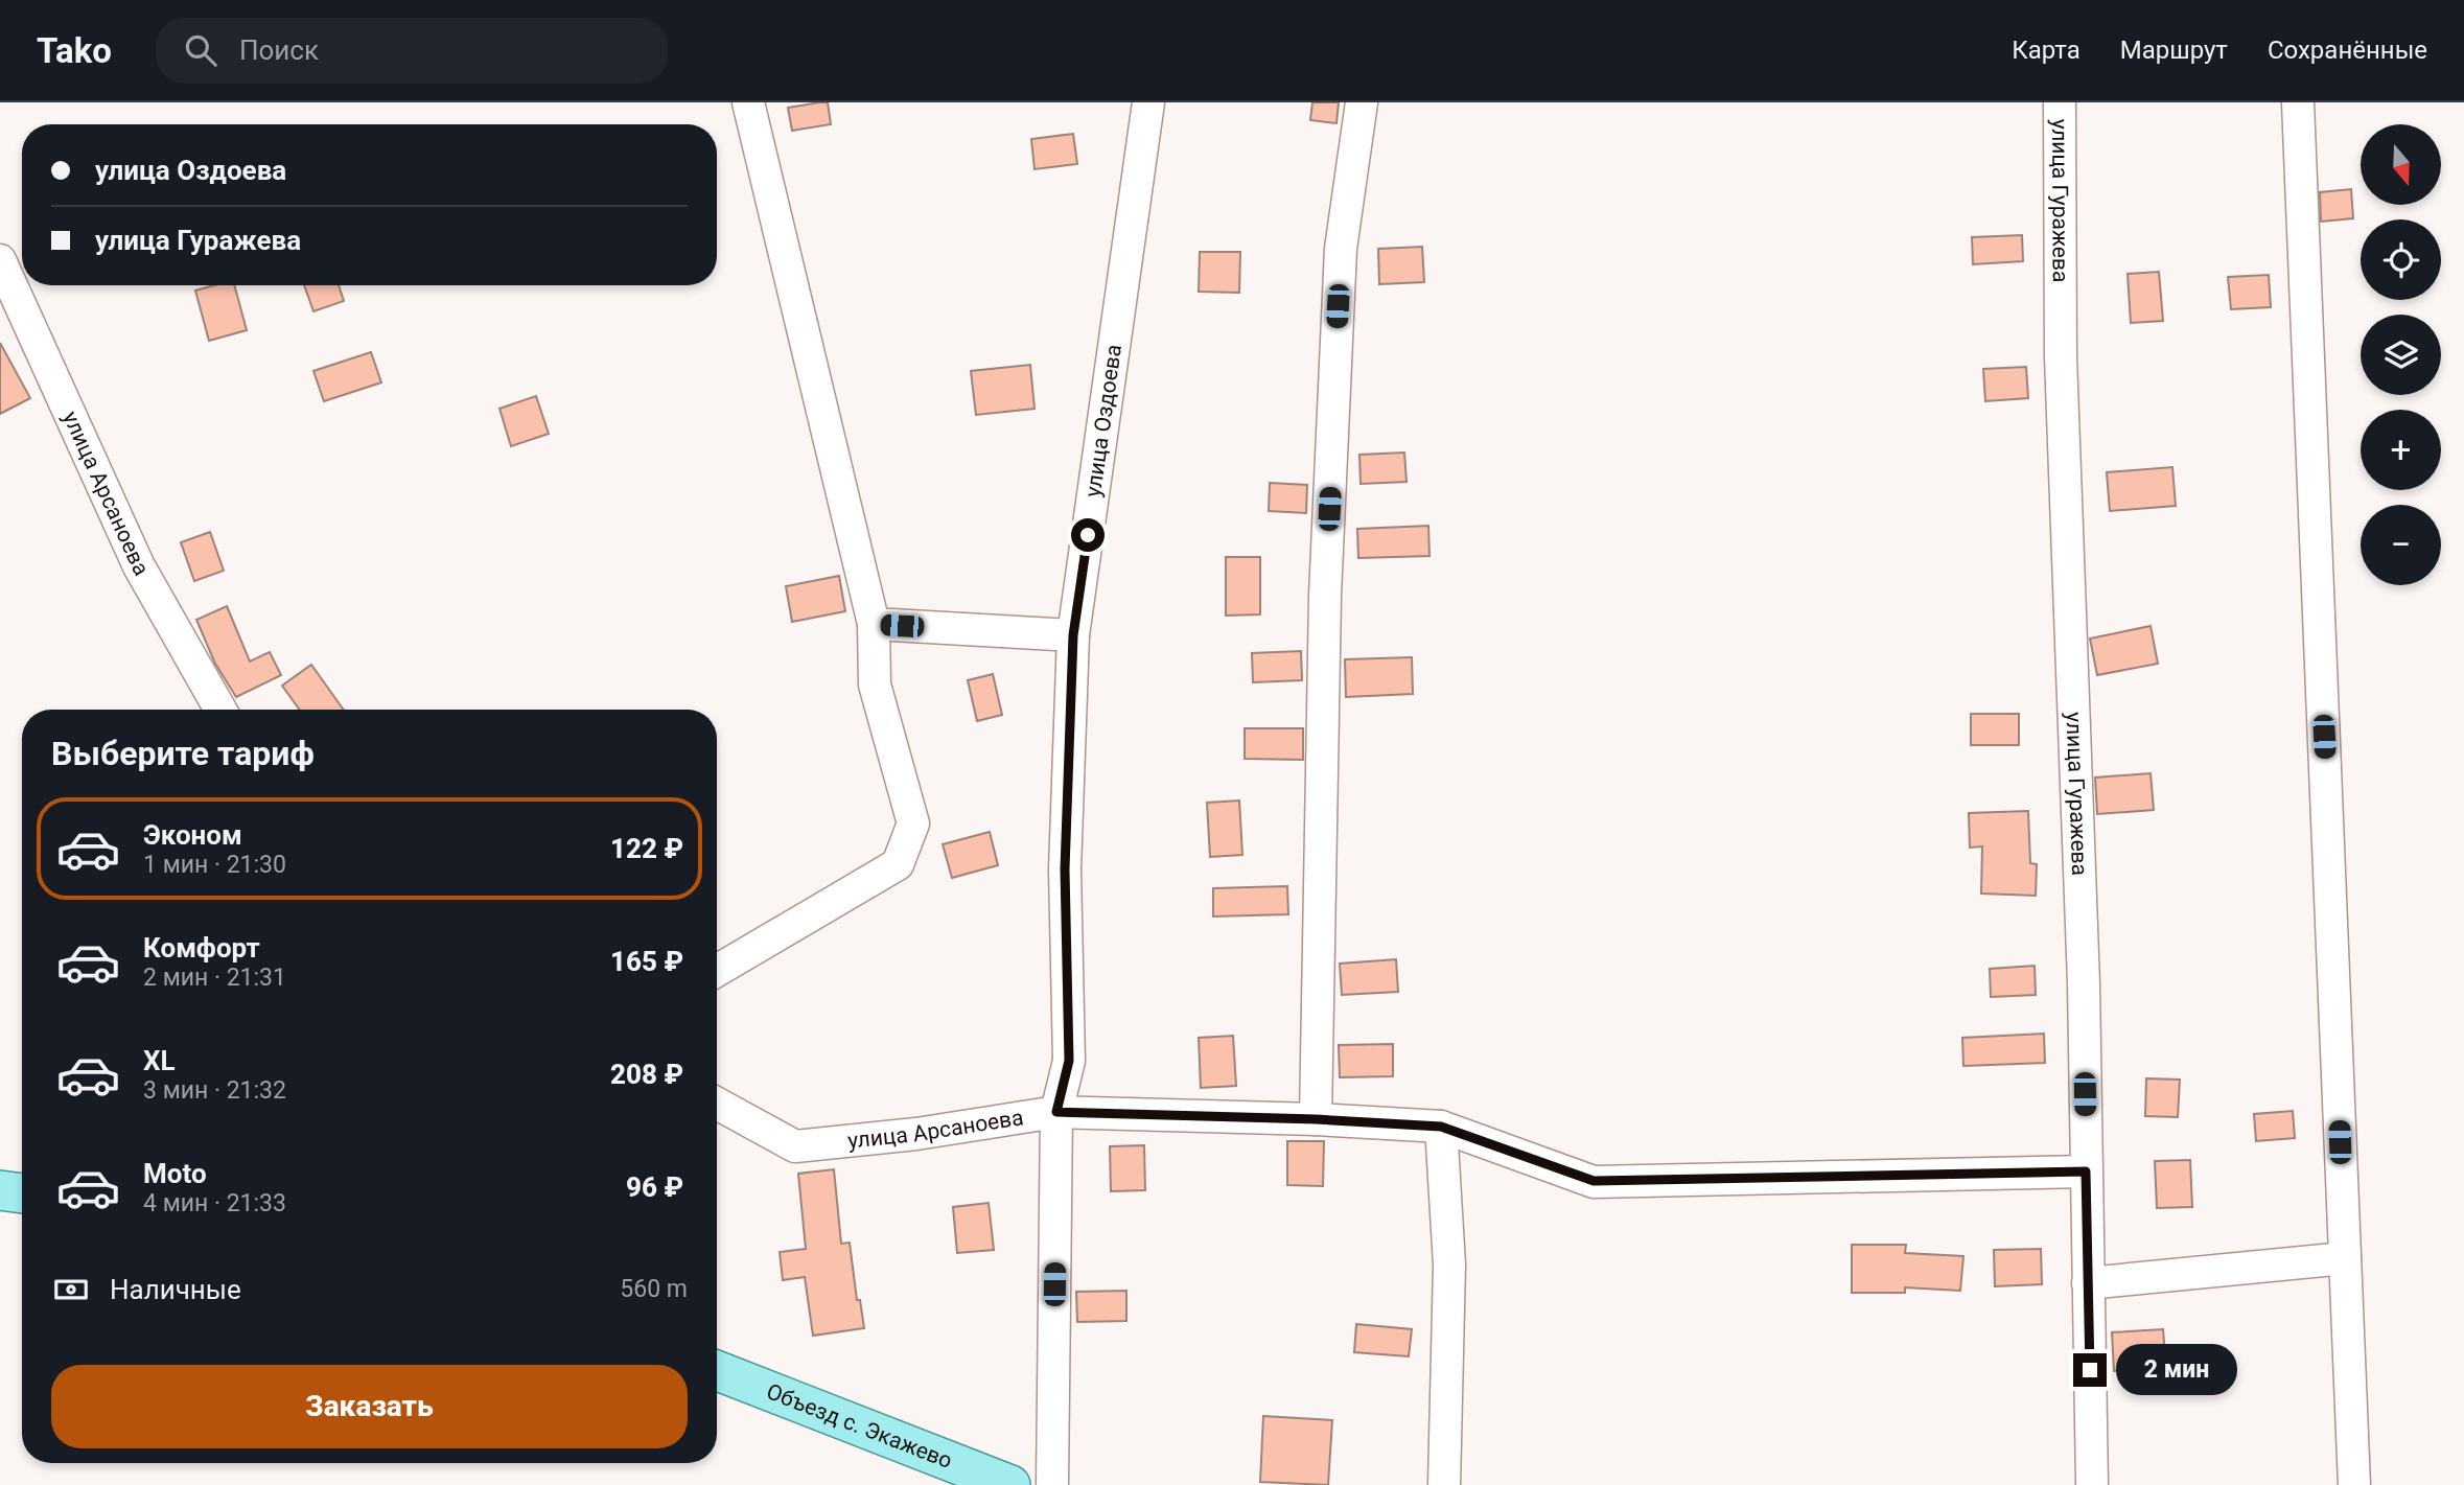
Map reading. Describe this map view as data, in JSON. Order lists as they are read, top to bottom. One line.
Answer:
{"streets":{"main road":["Объезд с. Экажево"],"street":["улица Гуражева","улица Оздоева","улица Арсаноева"]},"crossings":[["улица Гуражева","улица Арсаноева"],["улица Оздоева","улица Арсаноева"]],"north":"bottom","page":{"header":"Tako","search":"Поиск","nav":["Карта","Маршрут","Сохранённые"],"map_buttons":["+","−"],"banner":["улица Оздоева","улица Гуражева"],"heading":"Выберите тариф","list":[{"name":"Эконом","note":"1 мин · 21:30","value":"122 ₽"},{"name":"Комфорт","note":"2 мин · 21:31","value":"165 ₽"},{"name":"XL","note":"3 мин · 21:32","value":"208 ₽"},{"name":"Moto","note":"4 мин · 21:33","value":"96 ₽"}],"pay":["Наличные","560 m"],"bubble":"2 мин","buttons":"Заказать"}}
